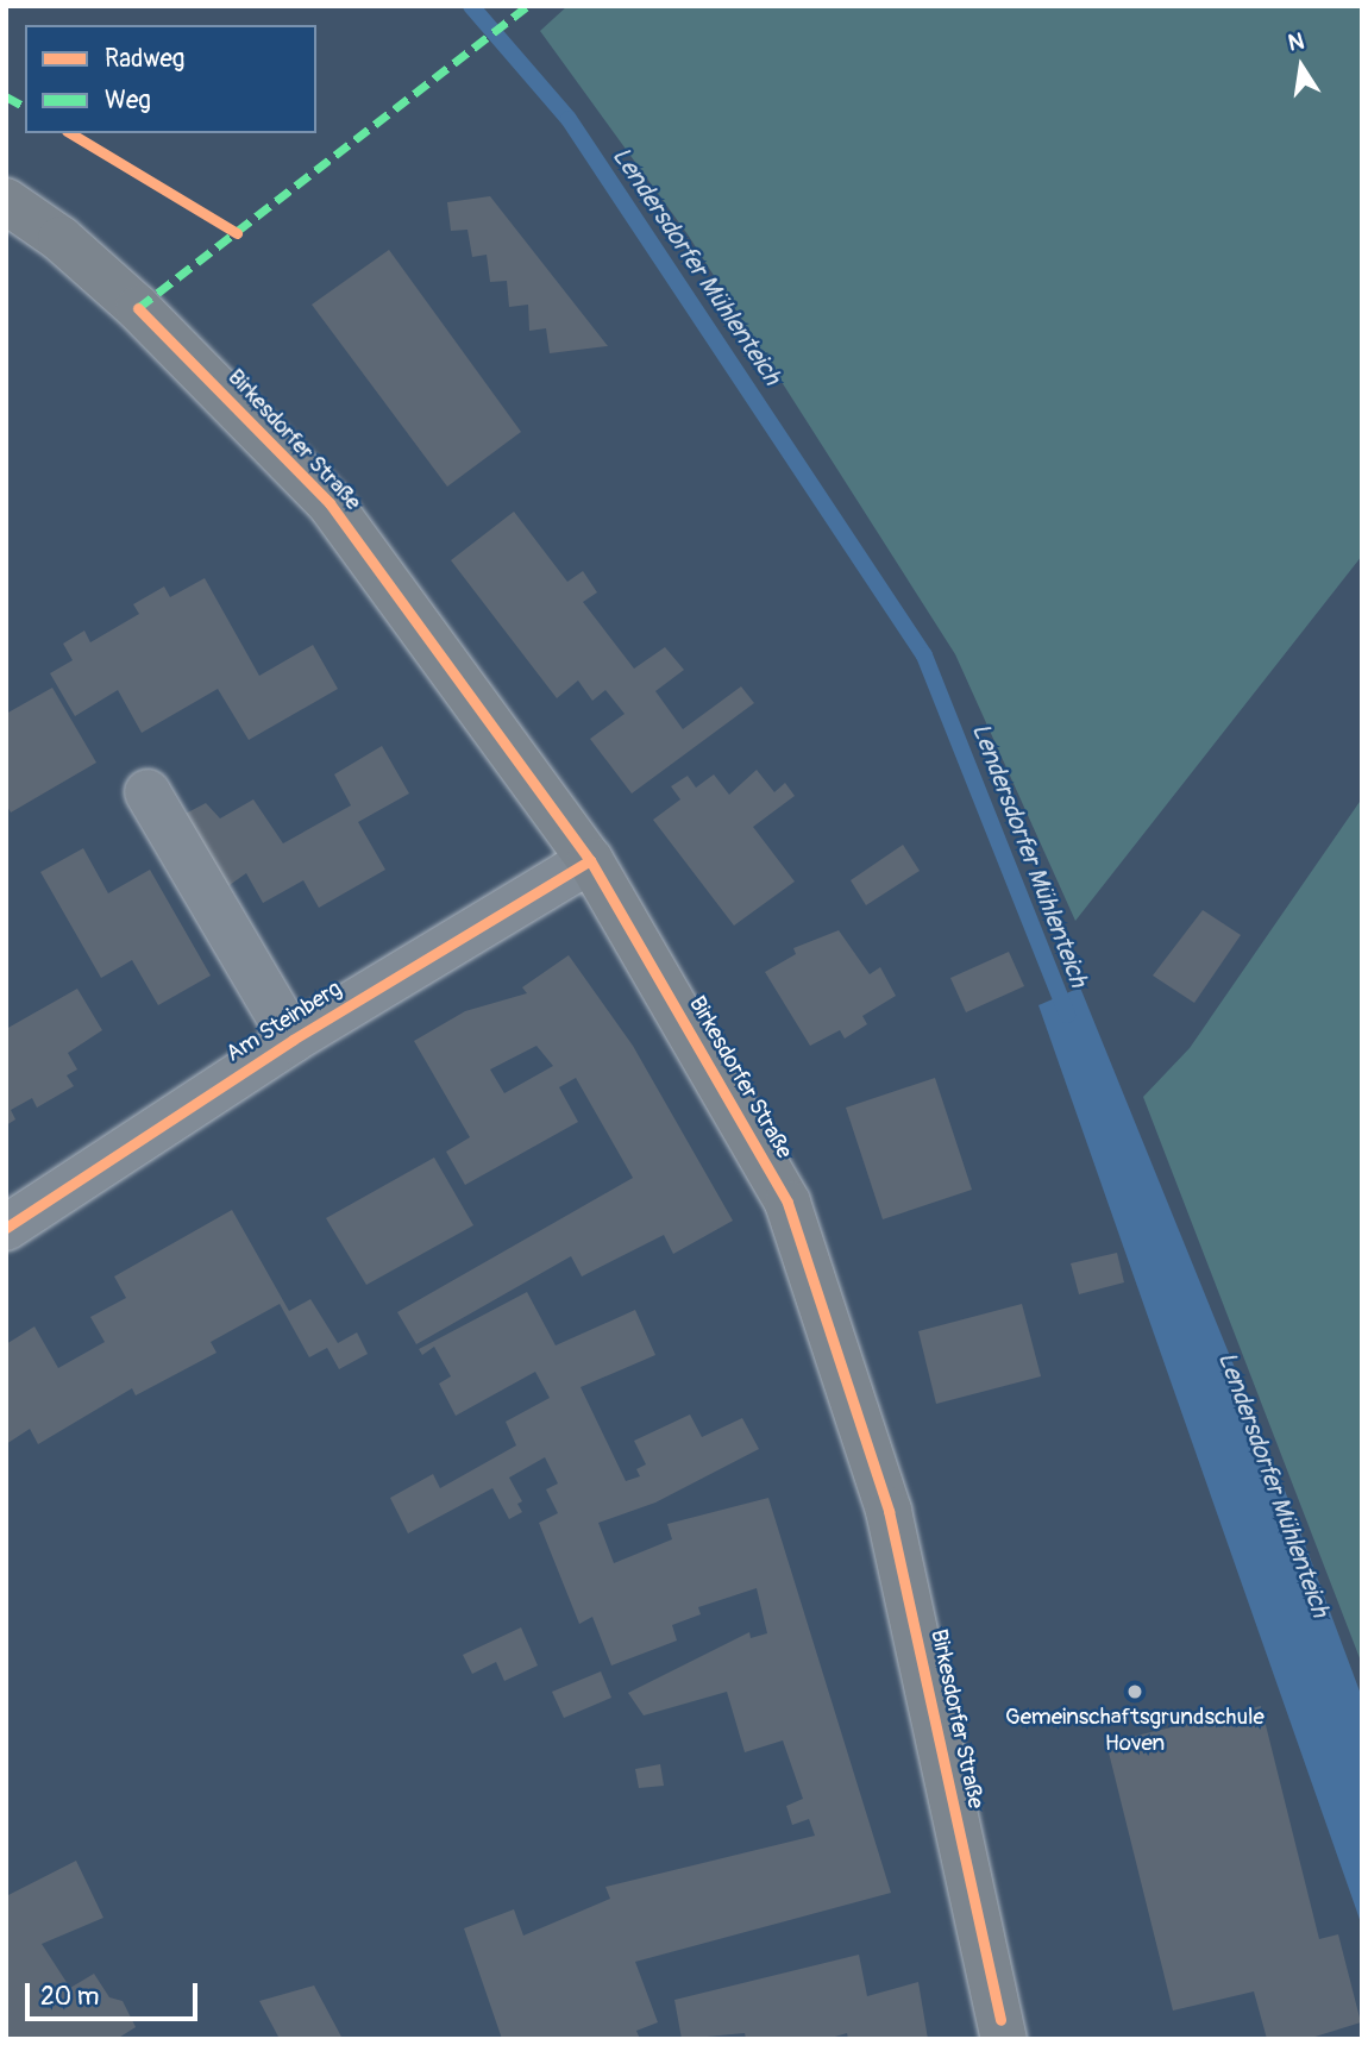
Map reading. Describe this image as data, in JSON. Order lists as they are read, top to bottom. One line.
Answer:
{"streets":{"main road":["Birkesdorfer Straße"],"street":["Am Steinberg"]},"crossings":[["Birkesdorfer Straße","Am Steinberg"]],"water":["Lendersdorfer Mühlenteich"],"places":["Gemeinschaftsgrundschule Hoven"],"legend":["Radweg","Weg"],"scale_bar":"20 m","north":"top"}
